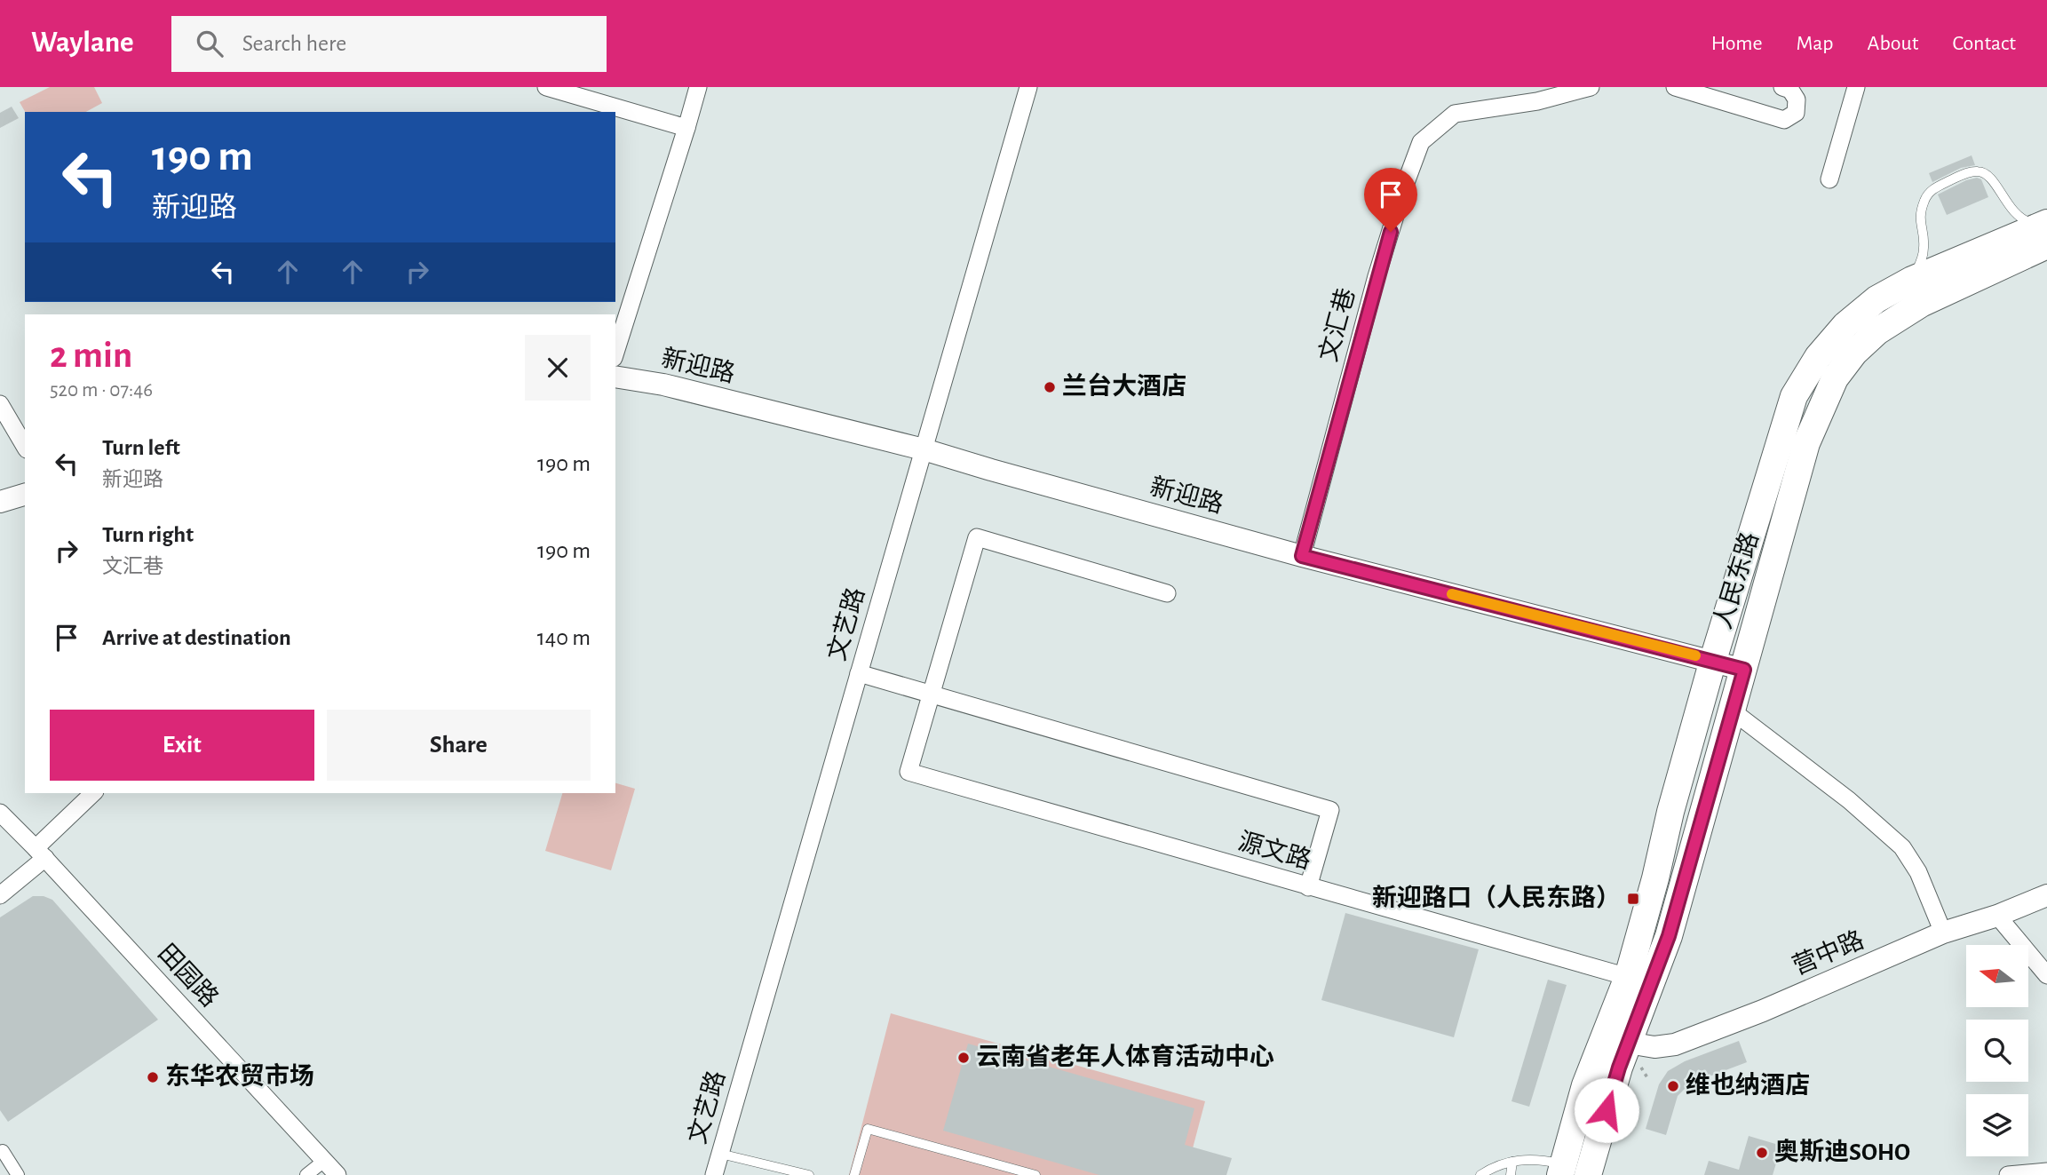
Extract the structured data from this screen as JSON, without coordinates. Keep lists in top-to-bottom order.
{
  "streets": {
    "main road": ["人民东路"],
    "street": [
      "文汇巷",
      "新迎路",
      "文艺路",
      "源文路",
      "营中路",
      "田园路"
    ]
  },
  "crossings": [
    ["文汇巷", "新迎路"],
    ["新迎路", "人民东路"],
    ["新迎路", "文艺路"],
    ["人民东路", "源文路"],
    ["人民东路", "营中路"]
  ],
  "places": {
    "other": [
      "兰台大酒店",
      "云南省老年人体育活动中心",
      "东华农贸市场",
      "维也纳酒店",
      "奥斯迪SOHO"
    ],
    "transit": ["新迎路口（人民东路）"]
  },
  "north": "left",
  "page": {
    "header": "Waylane",
    "search": "Search here",
    "nav": [
      "Home",
      "Map",
      "About",
      "Contact"
    ],
    "turn": ["190 m", "新迎路"],
    "heading": ["2 min", "520 m · 07:46"],
    "list": [
      {
        "name": "Turn left",
        "note": "新迎路",
        "value": "190 m"
      },
      {
        "name": "Turn right",
        "note": "文汇巷",
        "value": "190 m"
      },
      {
        "name": "Arrive at destination",
        "value": "140 m"
      }
    ],
    "buttons": ["Exit", "Share"]
  }
}
